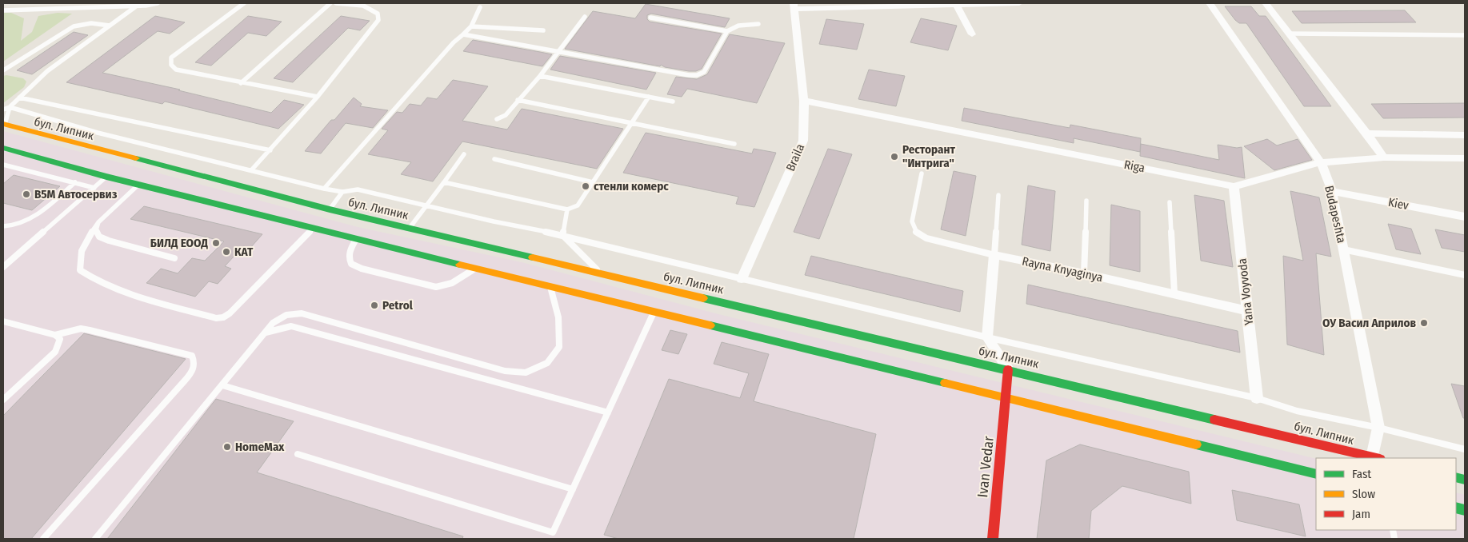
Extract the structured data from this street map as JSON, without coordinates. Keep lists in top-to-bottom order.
{
  "streets": {
    "main road": ["бул. Липник", "Ivan Vedar"],
    "street": [
      "Braila",
      "Riga",
      "Kiev",
      "Budapeshta",
      "Rayna Knyaginya",
      "Yana Voyvoda"
    ]
  },
  "crossings": [
    ["бул. Липник", "Budapeshta"],
    ["бул. Липник", "Ivan Vedar"],
    ["Braila", "Riga"],
    ["Riga", "Budapeshta"],
    ["Riga", "Yana Voyvoda"],
    ["Kiev", "Budapeshta"],
    ["Rayna Knyaginya", "Yana Voyvoda"]
  ],
  "places": [
    "Ресторант \"Интрига\"",
    "стенли комерс",
    "В5М Автосервиз",
    "БИЛД ЕООД",
    "КАТ",
    "Petrol",
    "ОУ Васил Априлов",
    "HomeMax"
  ],
  "legend": ["Fast", "Slow", "Jam"]
}
